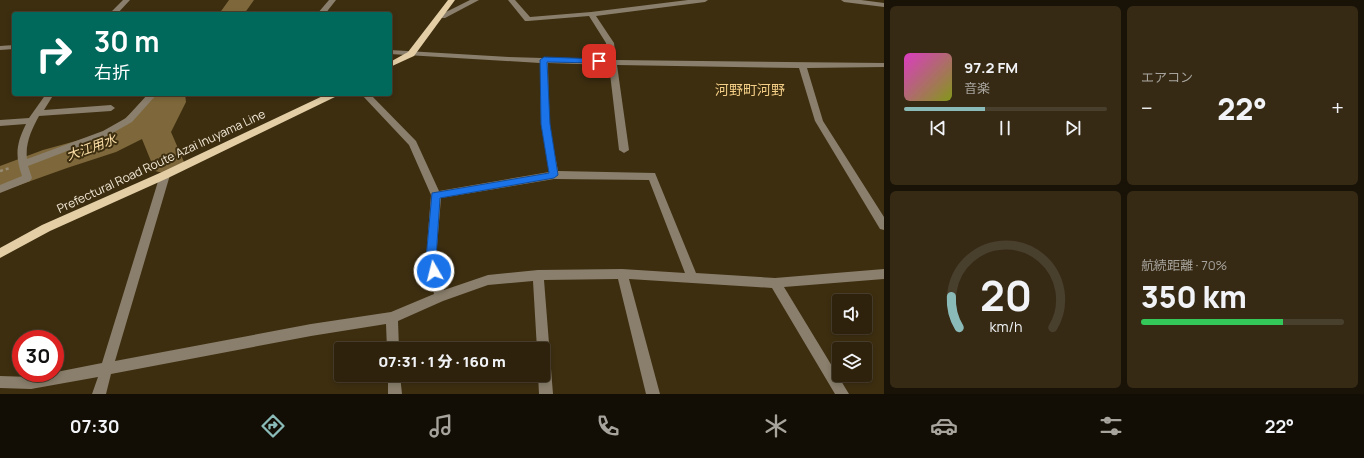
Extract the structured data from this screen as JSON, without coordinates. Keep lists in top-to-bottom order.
{
  "streets": {
    "main road": ["Prefectural Road Route Azai Inuyama Line"]
  },
  "districts": ["河野町河野"],
  "water": ["大江用水"],
  "page": {
    "tile": [
      "エアコン",
      ["航続距離 · 70%", "350 km"]
    ],
    "turn": ["30 m", "右折"],
    "song": ["97.2 FM", "音楽"],
    "heat": ["−", "22°", "+"],
    "limit": "30",
    "trip": "07:31 · 1 分 · 160 m",
    "tabs": ["07:30", "22°"],
    "gauge": ["20", "km/h"]
  }
}
